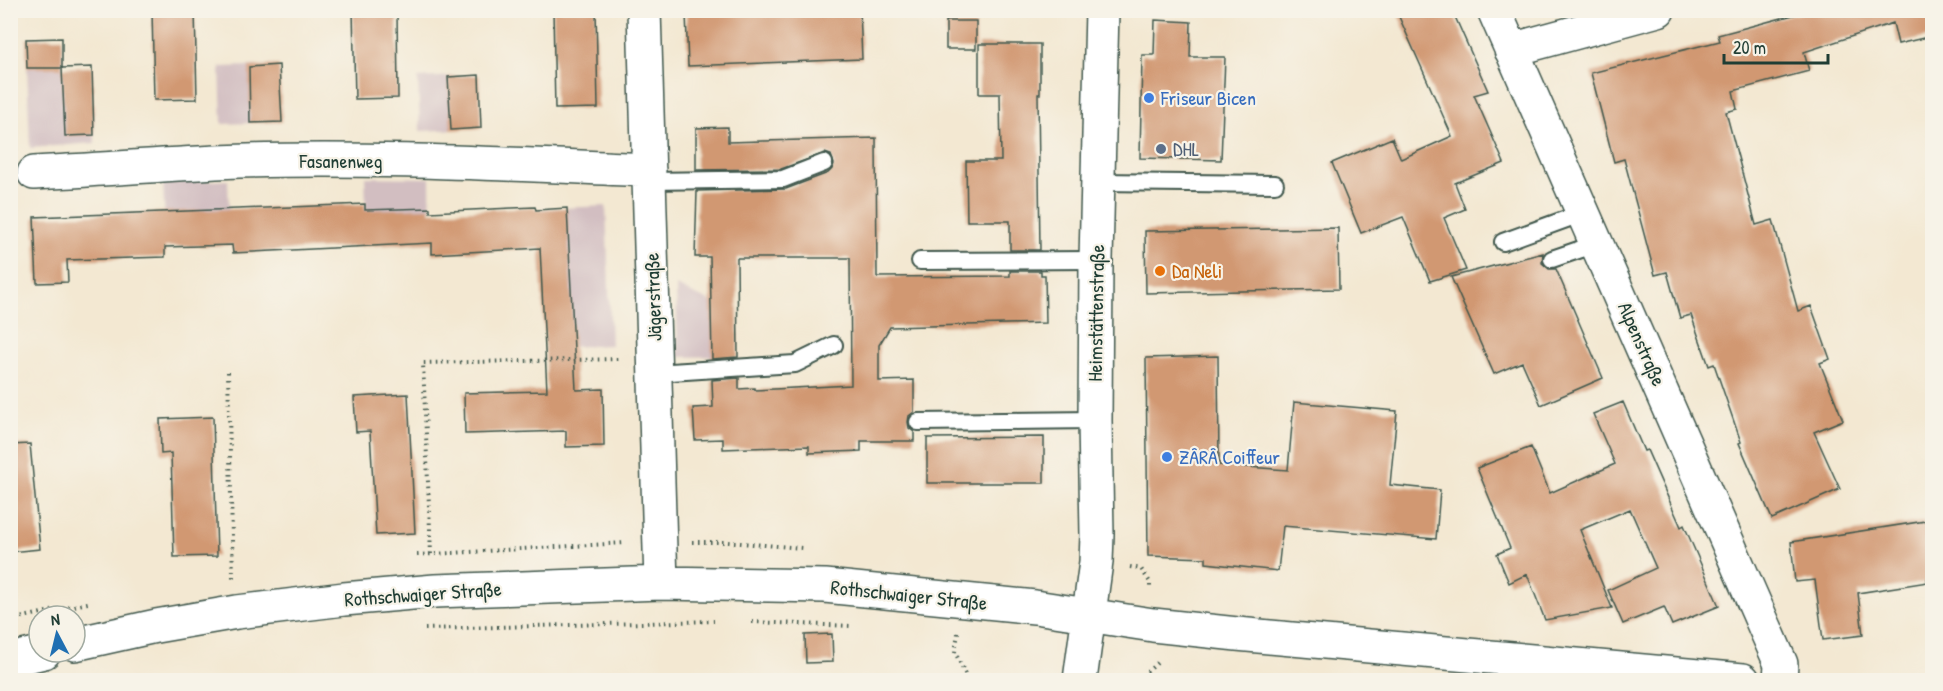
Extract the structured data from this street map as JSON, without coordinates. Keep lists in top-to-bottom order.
{
  "streets": {
    "street": [
      "Fasanenweg",
      "Jägerstraße",
      "Heimstättenstraße",
      "Alpenstraße",
      "Rothschwaiger Straße"
    ]
  },
  "crossings": [
    ["Fasanenweg", "Jägerstraße"],
    ["Jägerstraße", "Rothschwaiger Straße"],
    ["Heimstättenstraße", "Rothschwaiger Straße"]
  ],
  "places": [
    "Friseur Bicen",
    "DHL",
    "Da Neli",
    "ZÂRÂ Coiffeur"
  ],
  "scale_bar": "20 m",
  "north": "top"
}
